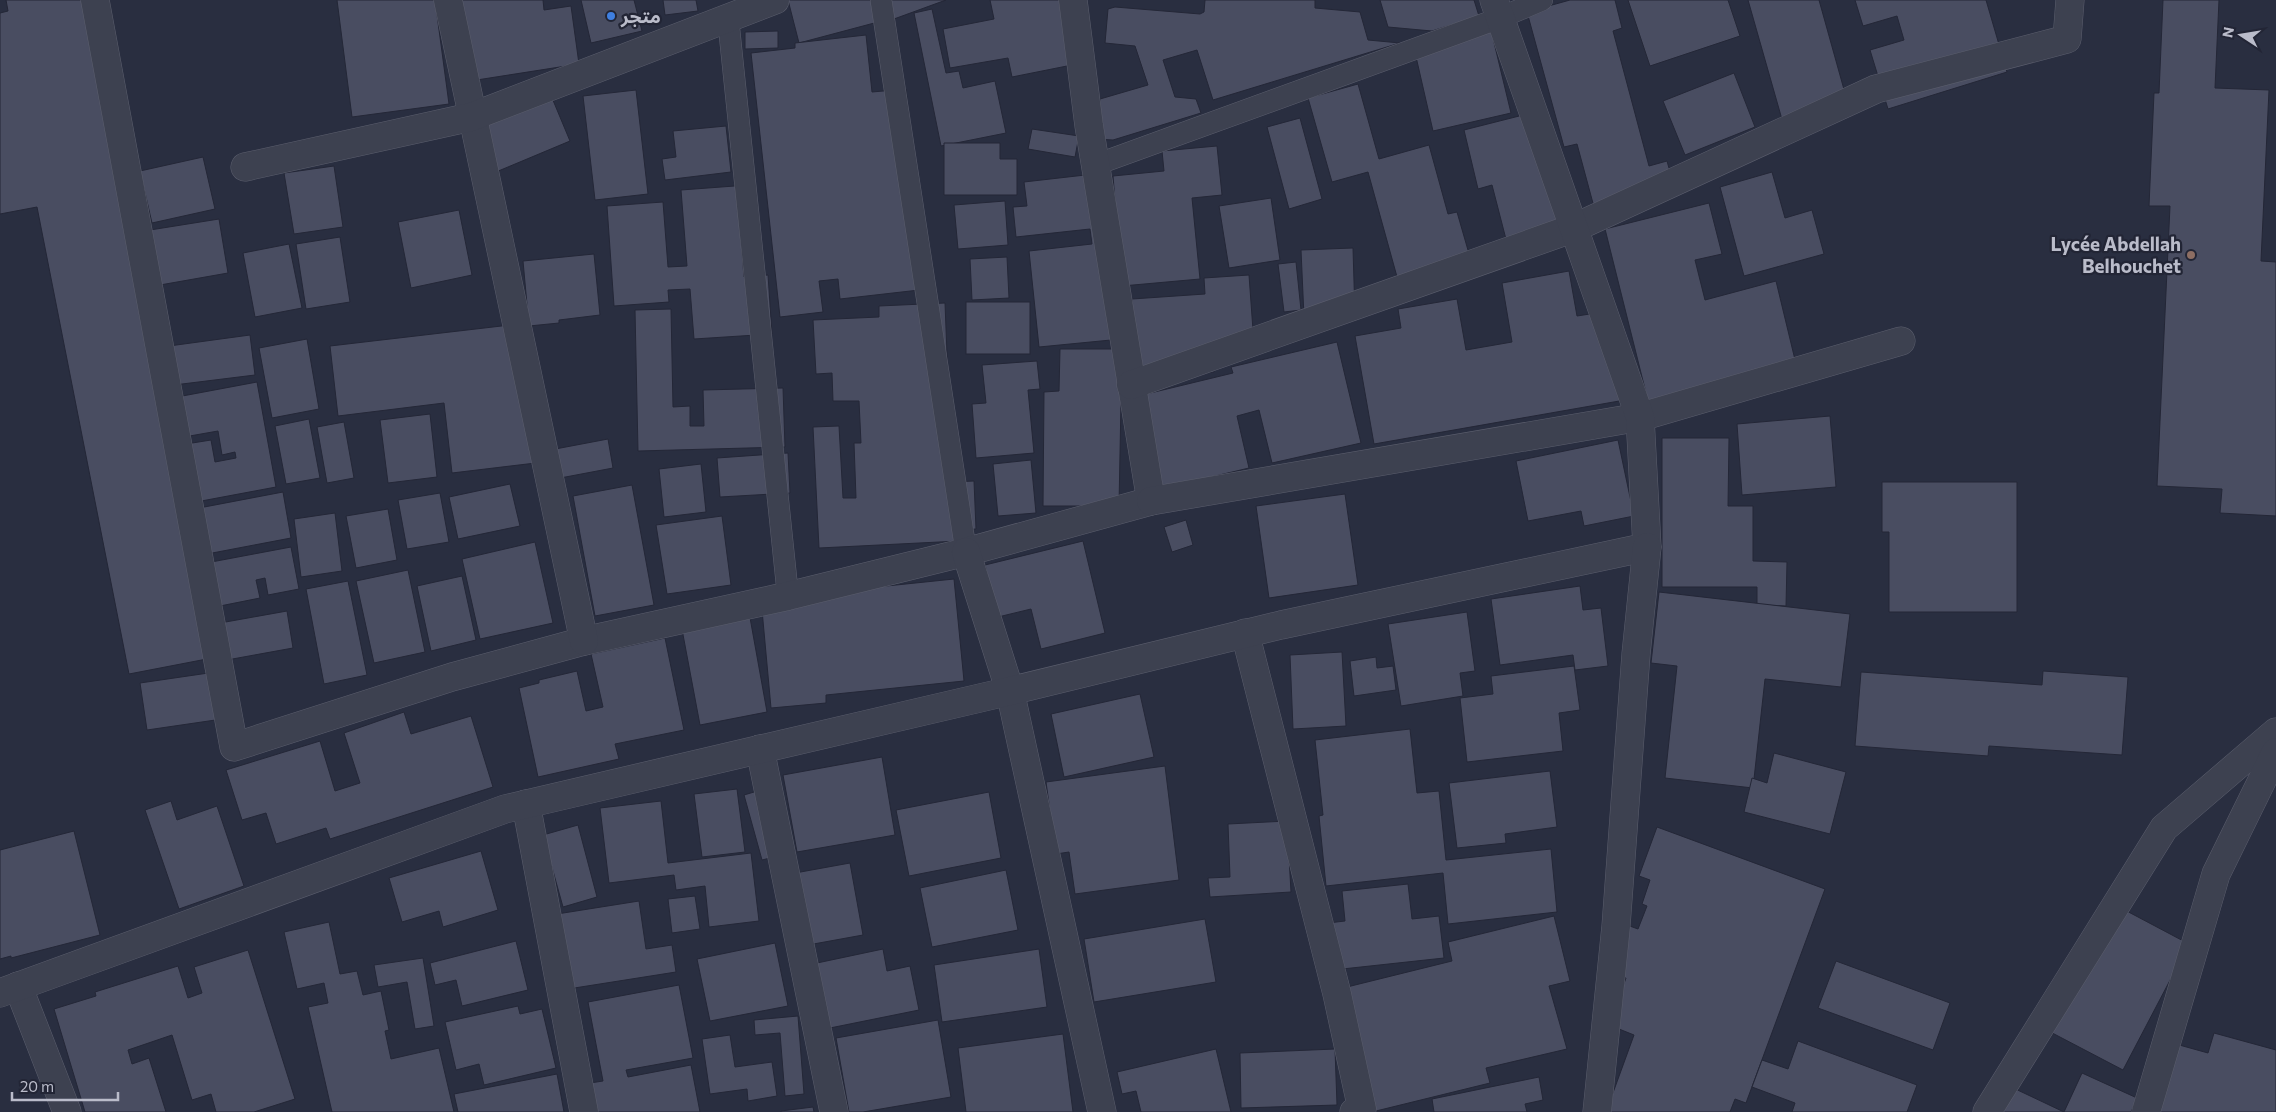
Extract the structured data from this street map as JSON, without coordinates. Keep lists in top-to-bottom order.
{
  "places": ["متجر", "Lycée Abdellah Belhouchet"],
  "scale_bar": "20 m",
  "north": "left"
}
